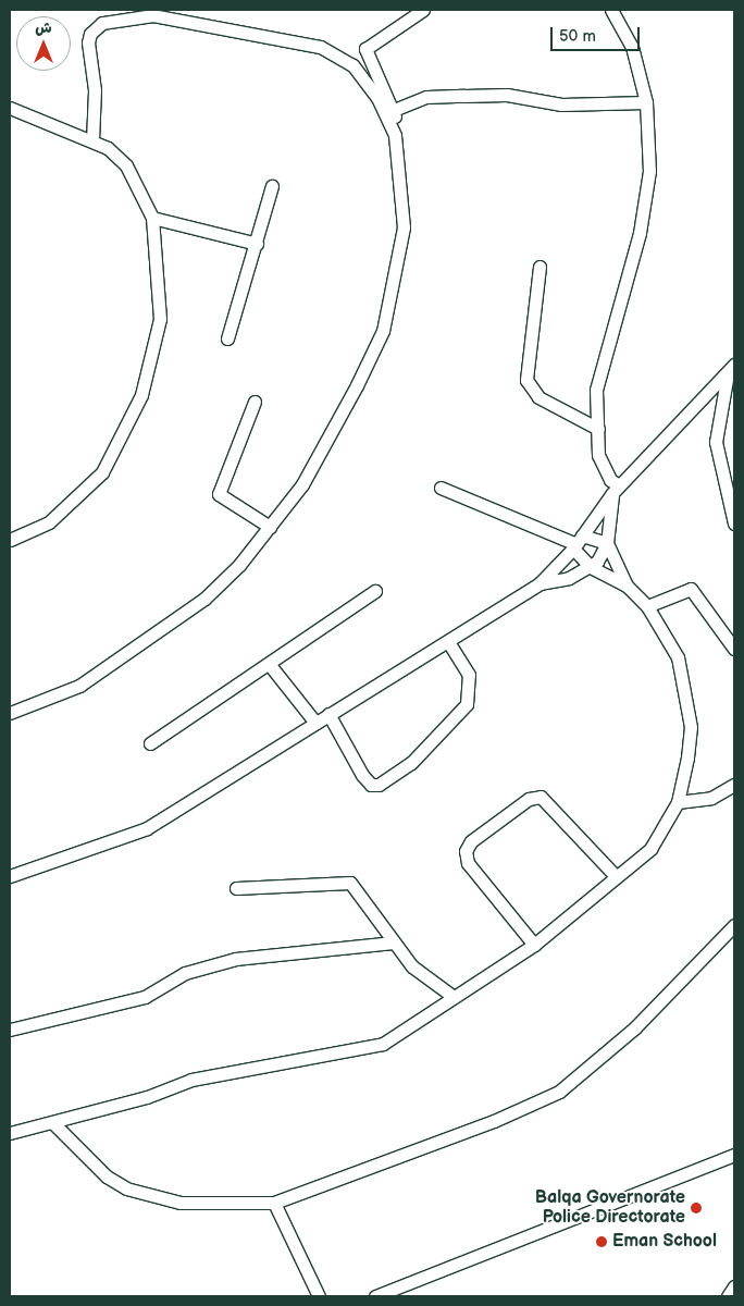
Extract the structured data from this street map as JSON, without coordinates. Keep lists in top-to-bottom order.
{
  "places": ["Balqa Governorate Police Directorate", "Eman School"],
  "scale_bar": "50 m",
  "north": "top"
}
